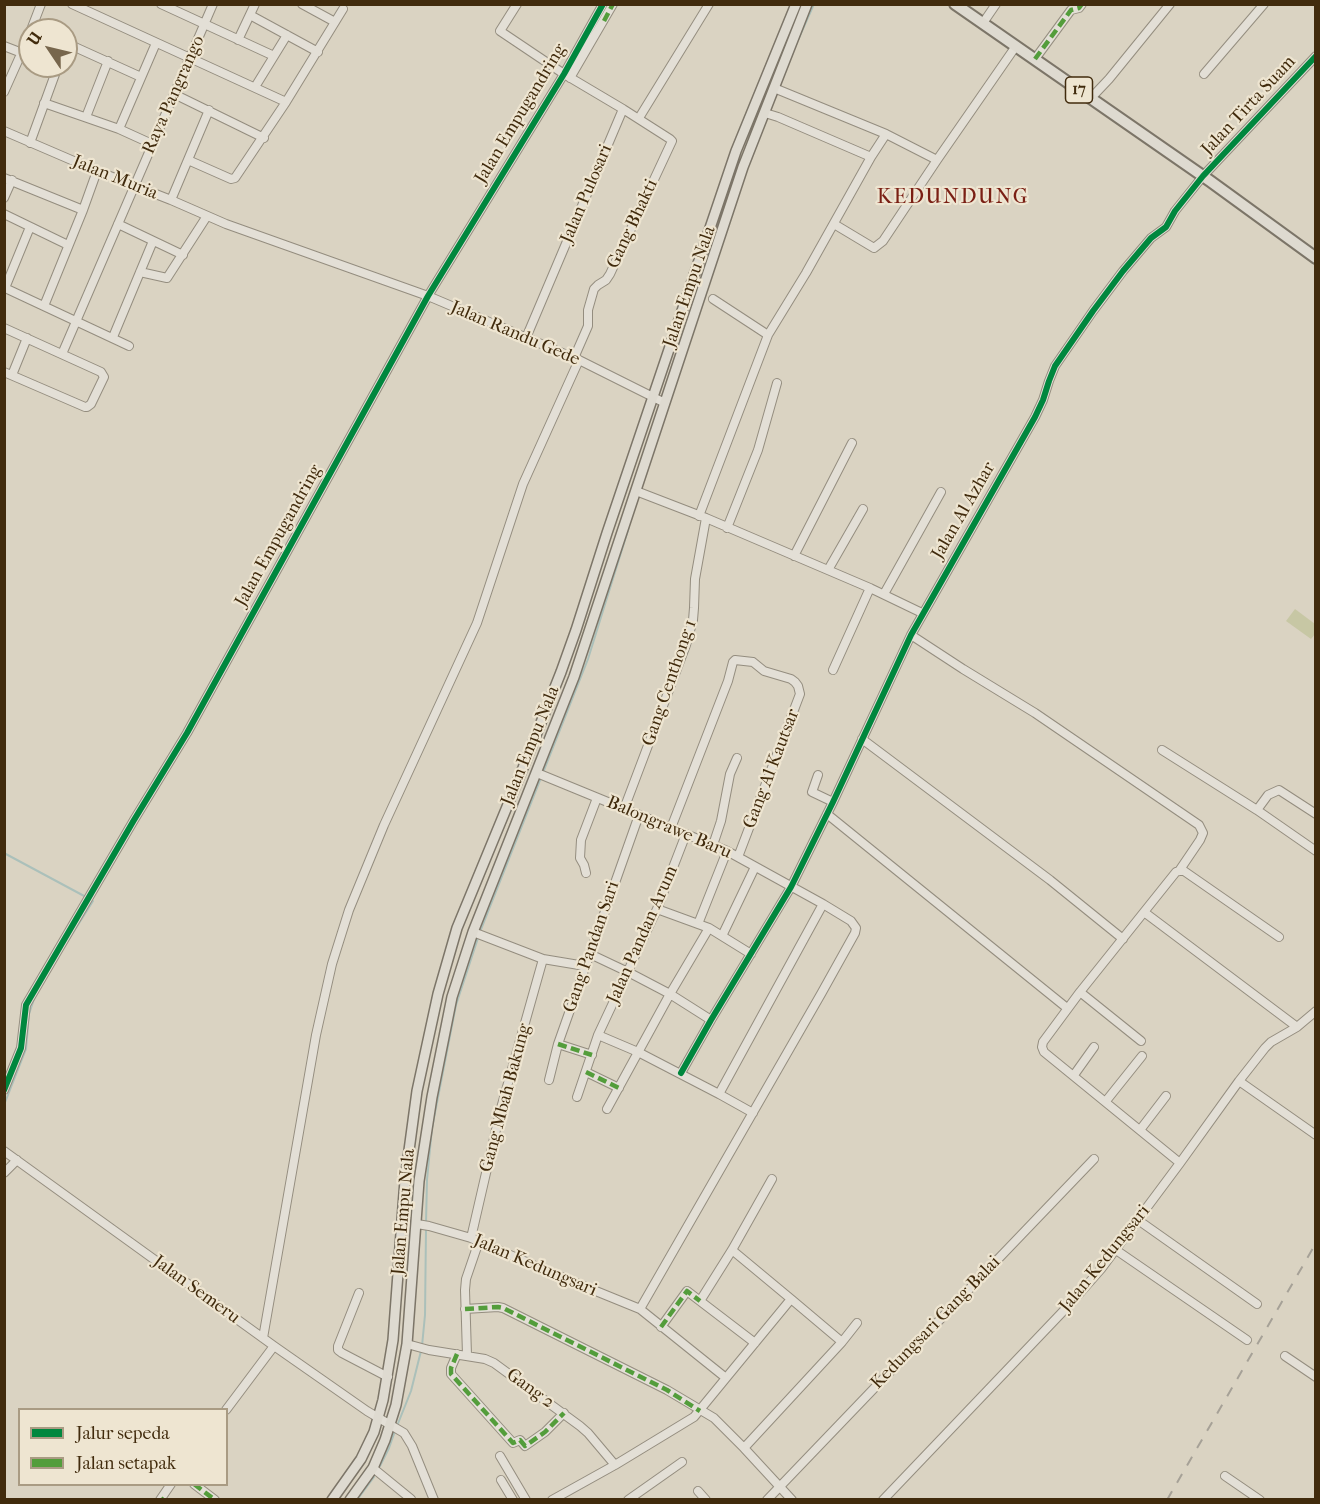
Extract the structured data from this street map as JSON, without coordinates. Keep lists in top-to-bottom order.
{
  "streets": {
    "highway": ["17"],
    "main road": ["Jalan Empu Nala"],
    "street": [
      "Raya Pangrango",
      "Jalan Tirta Suam",
      "Jalan Empugandring",
      "Jalan Muria",
      "Jalan Pulosari",
      "Gang Bhakti",
      "Jalan Randu Gede",
      "Jalan Al Azhar",
      "Gang Centhong 1",
      "Gang Al Kautsar",
      "Balongrawe Baru",
      "Jalan Pandan Arum",
      "Gang Pandan Sari",
      "Gang Mbah Bakung",
      "Jalan Kedungsari",
      "Jalan Semeru",
      "Kedungsari Gang Balai",
      "Gang 2"
    ]
  },
  "crossings": [
    ["17", "Jalan Tirta Suam"],
    ["17", "Jalan Al Azhar"],
    ["Raya Pangrango", "Jalan Muria"],
    ["Jalan Tirta Suam", "Jalan Al Azhar"],
    ["Jalan Empugandring", "Jalan Randu Gede"],
    ["Jalan Muria", "Jalan Randu Gede"],
    ["Jalan Pulosari", "Gang Bhakti"],
    ["Jalan Pulosari", "Jalan Randu Gede"],
    ["Gang Bhakti", "Jalan Randu Gede"],
    ["Jalan Empu Nala", "Jalan Randu Gede"],
    ["Jalan Empu Nala", "Balongrawe Baru"],
    ["Jalan Empu Nala", "Jalan Kedungsari"],
    ["Jalan Empu Nala", "Jalan Semeru"],
    ["Jalan Empu Nala", "Gang 2"],
    ["Jalan Al Azhar", "Balongrawe Baru"],
    ["Gang Centhong 1", "Balongrawe Baru"],
    ["Gang Al Kautsar", "Balongrawe Baru"],
    ["Balongrawe Baru", "Jalan Pandan Arum"],
    ["Balongrawe Baru", "Gang Pandan Sari"],
    ["Gang Mbah Bakung", "Jalan Kedungsari"],
    ["Gang Mbah Bakung", "Gang 2"]
  ],
  "districts": ["KEDUNDUNG"],
  "legend": ["Jalur sepeda", "Jalan setapak"],
  "north": "top left"
}
